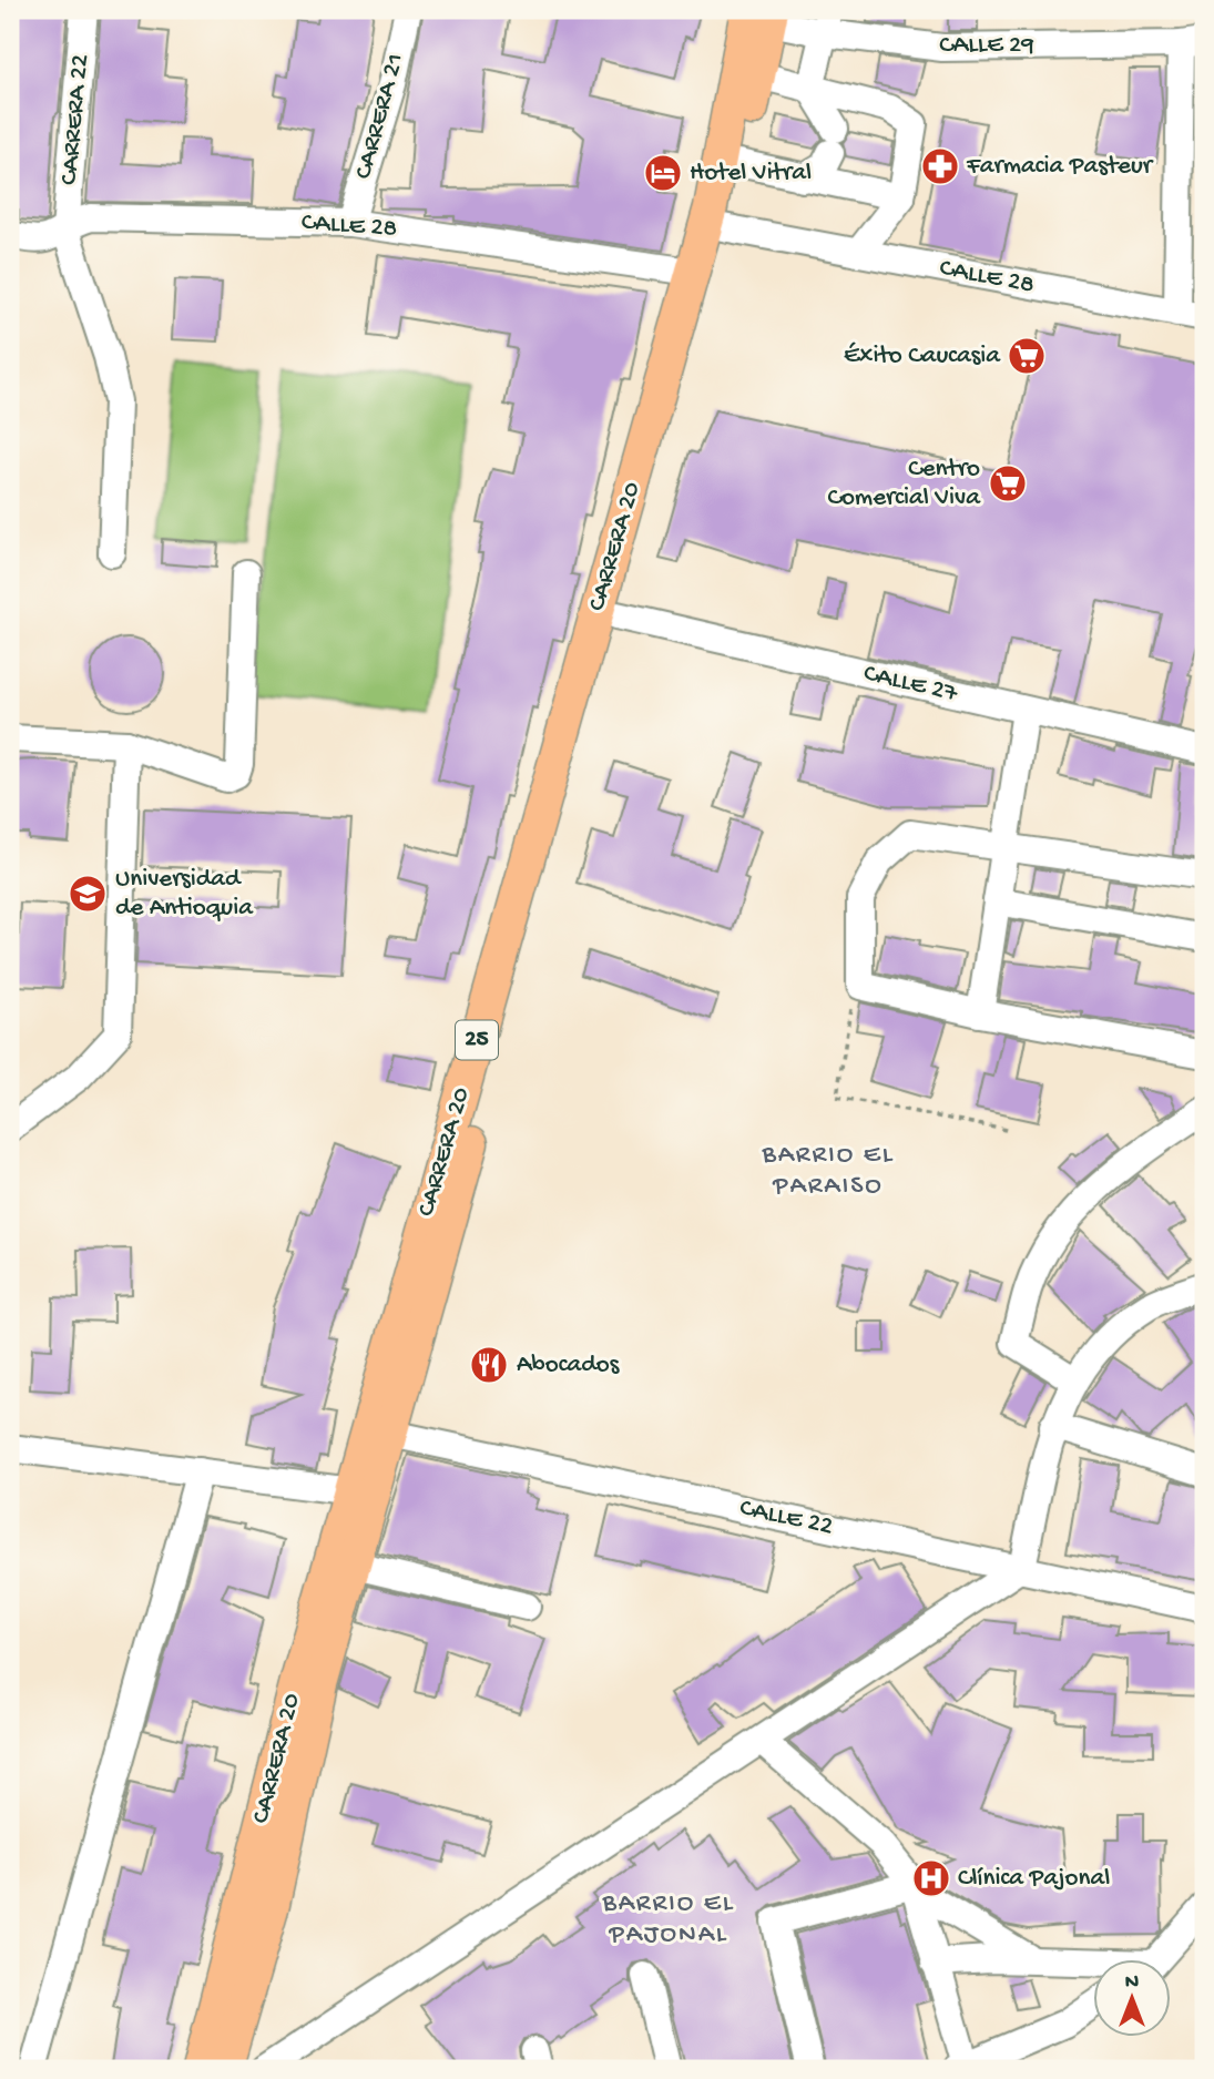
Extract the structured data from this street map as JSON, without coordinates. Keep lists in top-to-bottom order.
{
  "streets": {
    "main road": ["CARRERA 20", "25"],
    "street": [
      "CALLE 29",
      "CARRERA 21",
      "CARRERA 22",
      "CALLE 28",
      "CALLE 27",
      "CALLE 22"
    ]
  },
  "crossings": [
    ["CALLE 29", "CARRERA 20"],
    ["CARRERA 21", "CALLE 28"],
    ["CARRERA 22", "CALLE 28"],
    ["CALLE 28", "CARRERA 20"],
    ["CARRERA 20", "CALLE 27"],
    ["CARRERA 20", "CALLE 22"]
  ],
  "districts": ["BARRIO EL PARAISO", "BARRIO EL PAJONAL"],
  "places": {
    "pharmacy": ["Farmacia Pasteur"],
    "hotel": ["Hotel Vitral"],
    "supermarket": ["Éxito Caucasia", "Centro Comercial Viva"],
    "school or university": ["Universidad de Antioquia"],
    "restaurant": ["Abocados"],
    "hospital": ["Clínica Pajonal"]
  },
  "north": "top"
}
